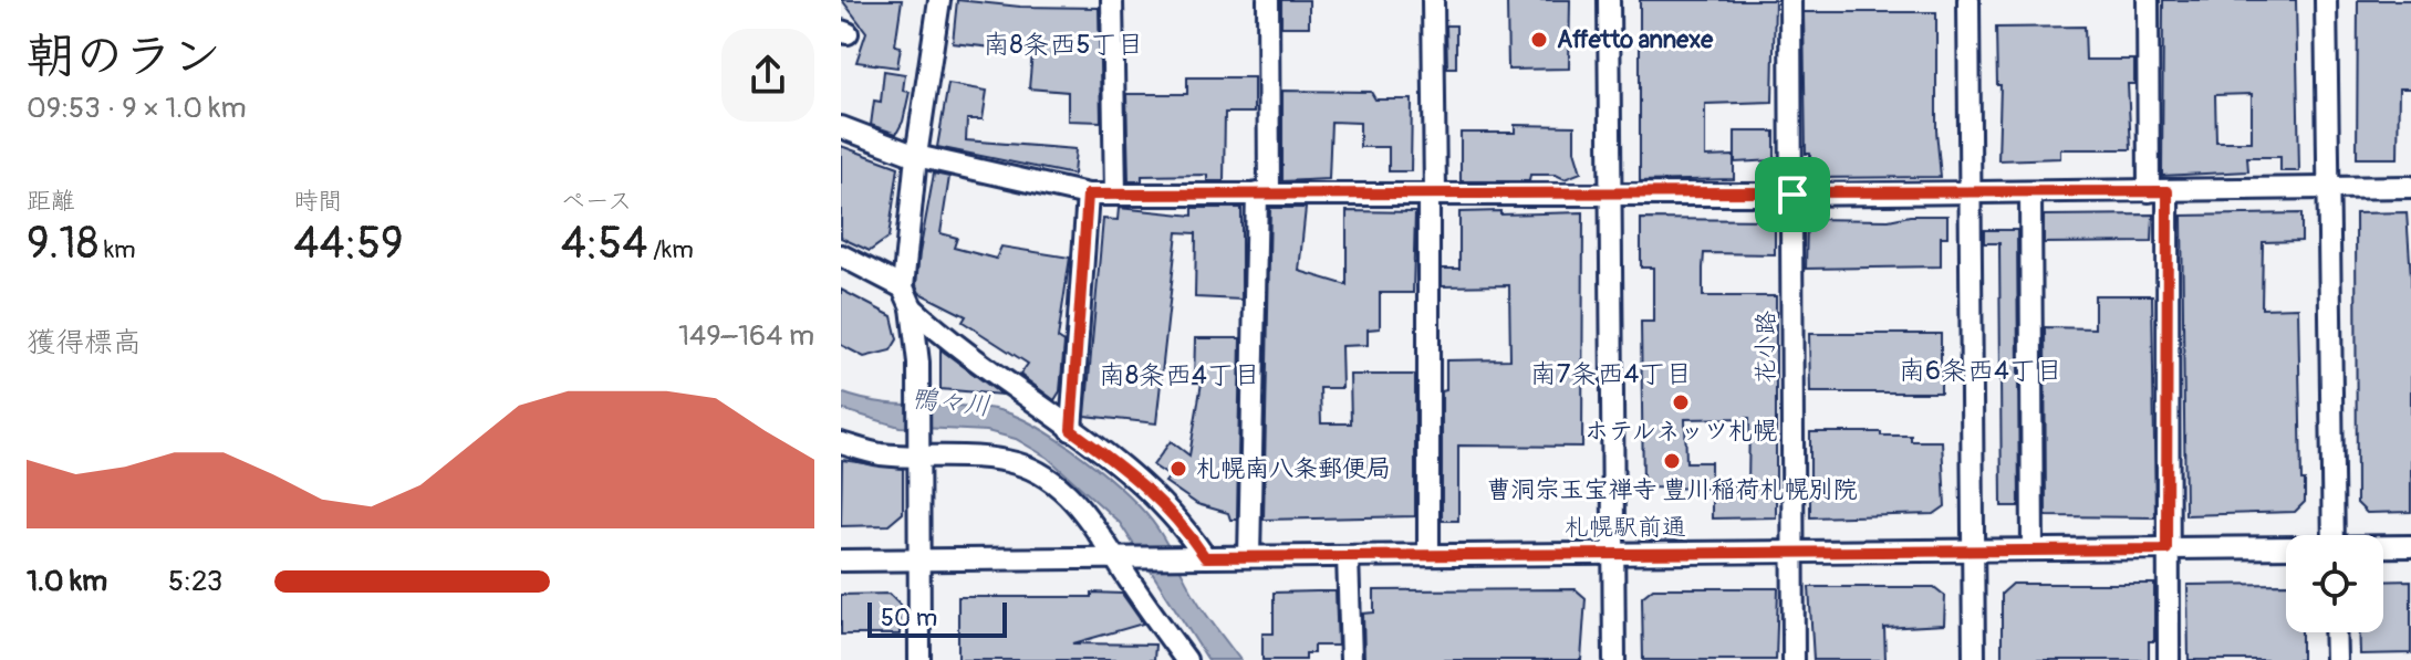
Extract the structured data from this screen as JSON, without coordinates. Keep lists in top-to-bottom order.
{
  "streets": {
    "street": ["花小路", "札幌駅前通"]
  },
  "crossings": [
    ["花小路", "札幌駅前通"]
  ],
  "districts": [
    "南8条西5丁目",
    "南6条西4丁目",
    "南7条西4丁目",
    "南8条西4丁目"
  ],
  "water": ["鴨々川"],
  "places": [
    "Affetto annexe",
    "ホテルネッツ札幌",
    "曹洞宗玉宝禅寺 豊川稲荷札幌別院",
    "札幌南八条郵便局"
  ],
  "scale_bar": "50 m",
  "page": {
    "heading": ["朝のラン", "09:53 · 9 × 1.0 km"],
    "stats": [
      ["距離", "9.18 km"],
      ["時間", "44:59"],
      ["ペース", "4:54 /km"]
    ],
    "chart": ["獲得標高", "149–164 m"],
    "list": [
      {
        "name": "1.0 km",
        "note": "5:23"
      }
    ],
    "scale": "50 m"
  }
}
